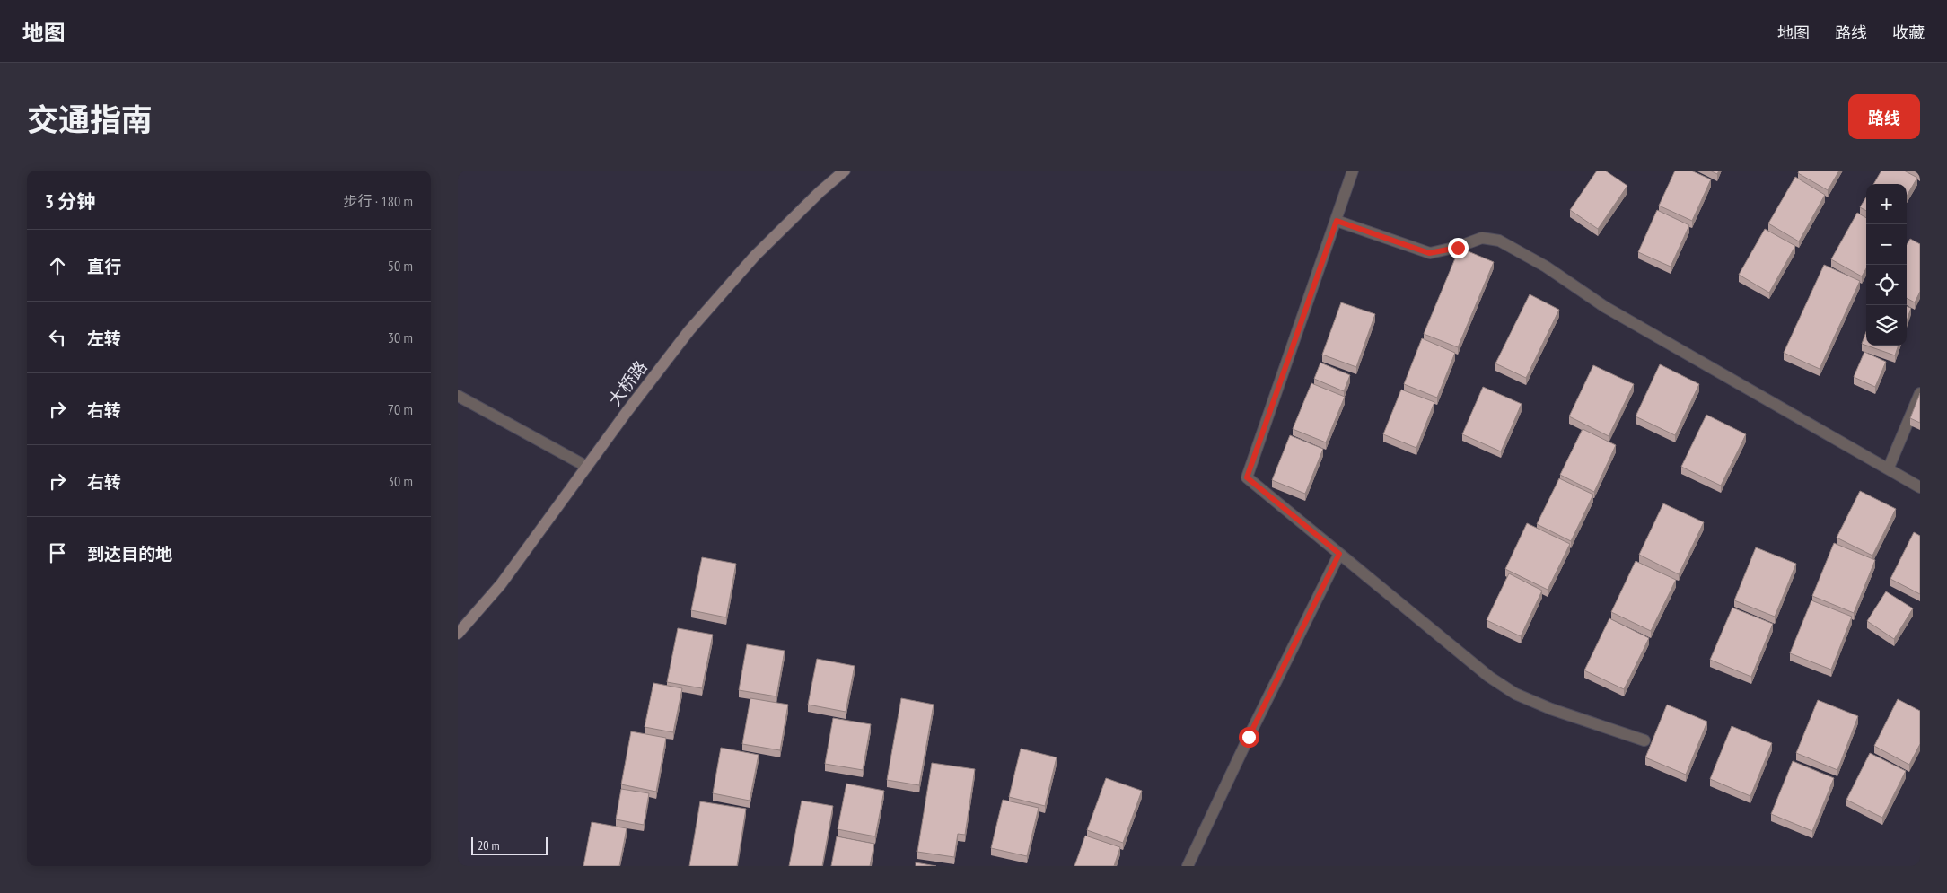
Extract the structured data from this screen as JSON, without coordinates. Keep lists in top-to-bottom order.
{
  "streets": {
    "main road": ["大桥路"]
  },
  "scale_bar": "20 m",
  "page": {
    "header": "地图",
    "nav": ["地图", "路线", "收藏"],
    "title": "交通指南",
    "buttons": "路线",
    "heading": ["3 分钟", "步行 · 180 m"],
    "map_buttons": ["+", "−"],
    "list": [
      ["直行", "50 m"],
      ["左转", "30 m"],
      ["右转", "70 m"],
      ["右转", "30 m"],
      "到达目的地"
    ],
    "scale": "20 m"
  }
}
